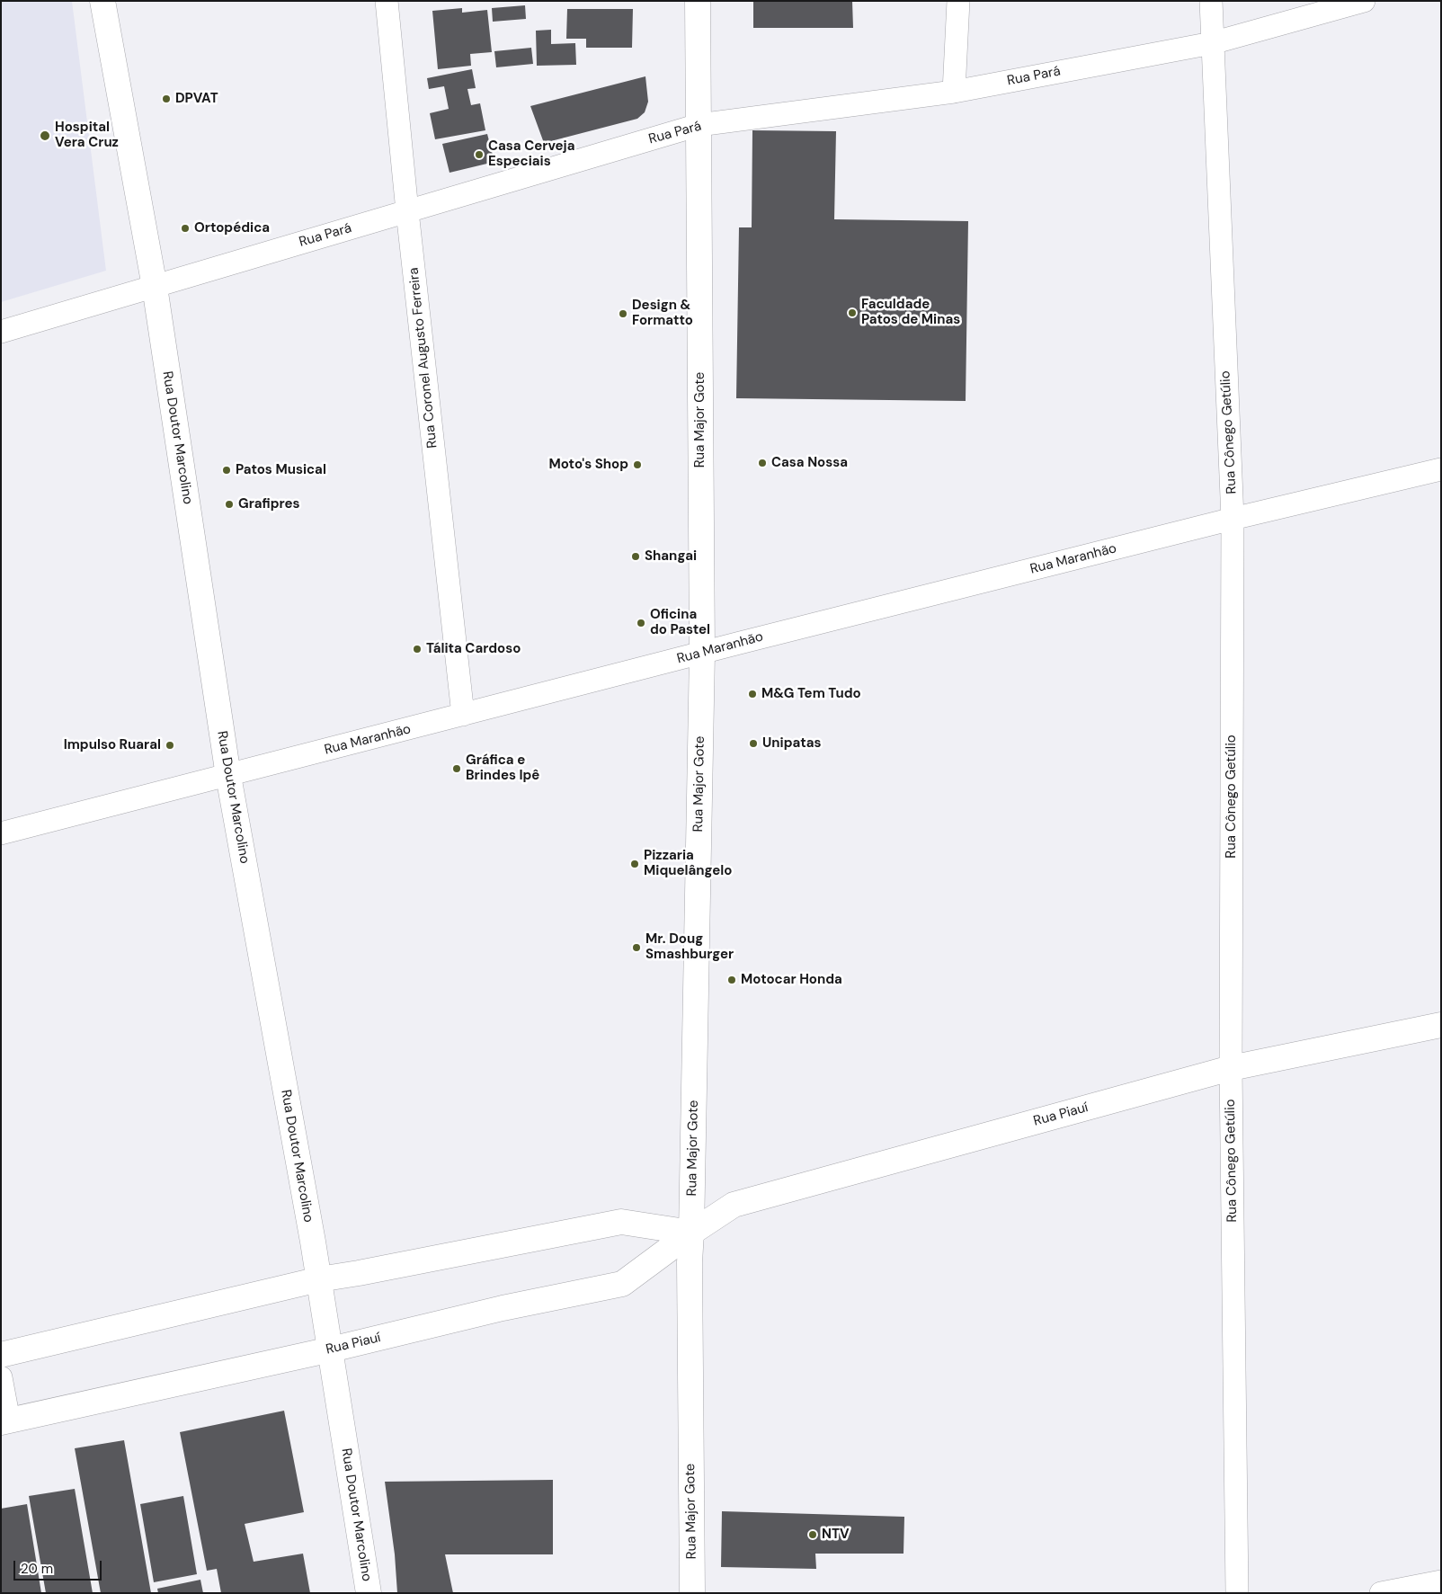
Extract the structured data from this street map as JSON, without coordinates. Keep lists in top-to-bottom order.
{
  "streets": {
    "main road": ["Rua Major Gote", "Rua Doutor Marcolino", "Rua Piauí"],
    "street": [
      "Rua Pará",
      "Rua Coronel Augusto Ferreira",
      "Rua Cônego Getúlio",
      "Rua Maranhão"
    ]
  },
  "crossings": [
    ["Rua Pará", "Rua Coronel Augusto Ferreira"],
    ["Rua Pará", "Rua Major Gote"],
    ["Rua Pará", "Rua Cônego Getúlio"],
    ["Rua Pará", "Rua Doutor Marcolino"],
    ["Rua Coronel Augusto Ferreira", "Rua Maranhão"],
    ["Rua Major Gote", "Rua Maranhão"],
    ["Rua Major Gote", "Rua Piauí"],
    ["Rua Cônego Getúlio", "Rua Maranhão"],
    ["Rua Cônego Getúlio", "Rua Piauí"],
    ["Rua Doutor Marcolino", "Rua Maranhão"],
    ["Rua Doutor Marcolino", "Rua Piauí"]
  ],
  "places": [
    "DPVAT",
    "Hospital Vera Cruz",
    "Casa Cerveja Especiais",
    "Ortopédica",
    "Faculdade Patos de Minas",
    "Design & Formatto",
    "Casa Nossa",
    "Moto's Shop",
    "Patos Musical",
    "Grafipres",
    "Shangai",
    "Oficina do Pastel",
    "Tálita Cardoso",
    "M&G Tem Tudo",
    "Unipatas",
    "Impulso Ruaral",
    "Gráfica e Brindes Ipê",
    "Pizzaria Miquelângelo",
    "Mr. Doug Smashburger",
    "Motocar Honda",
    "NTV"
  ],
  "scale_bar": "20 m"
}
